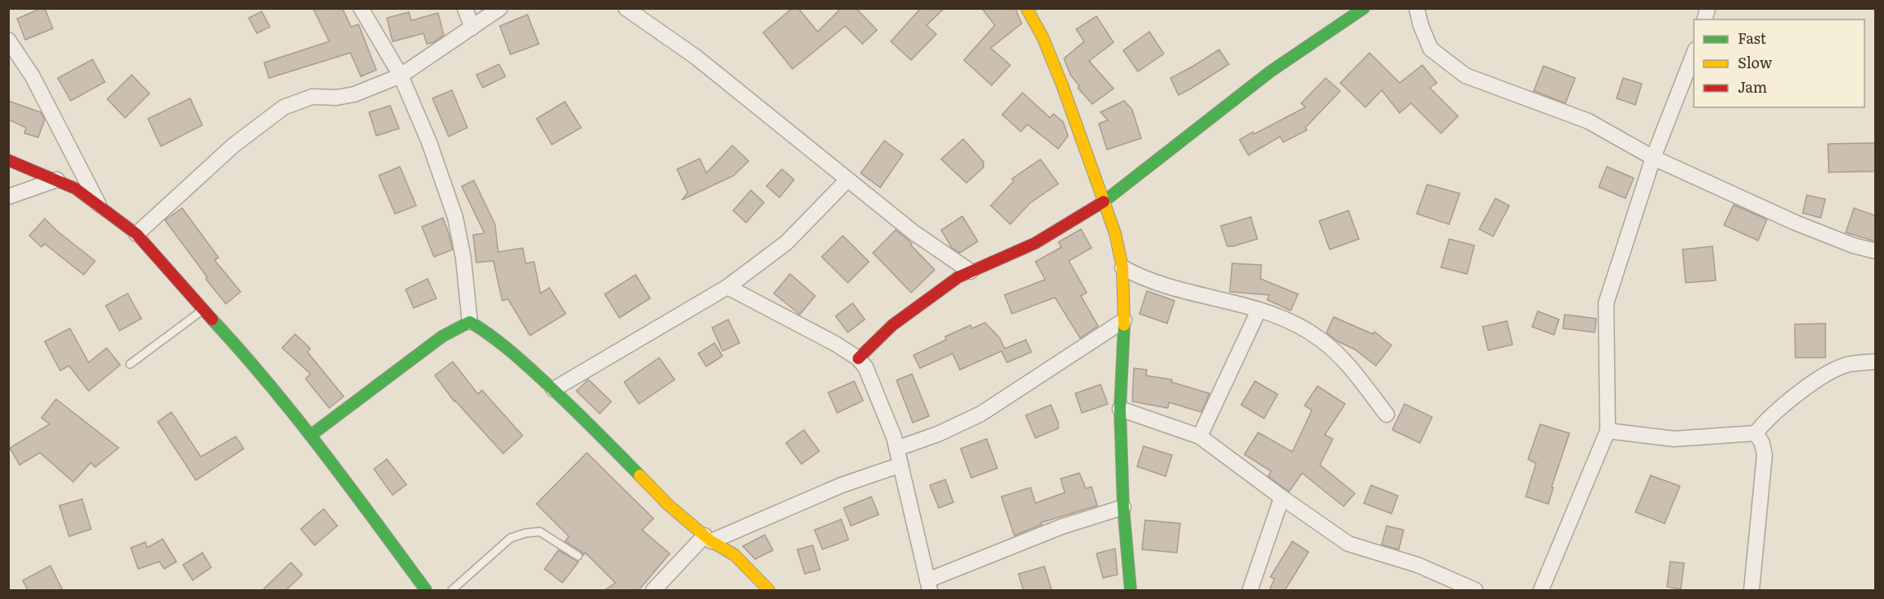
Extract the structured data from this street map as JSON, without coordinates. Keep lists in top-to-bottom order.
{
  "legend": ["Fast", "Slow", "Jam"]
}
